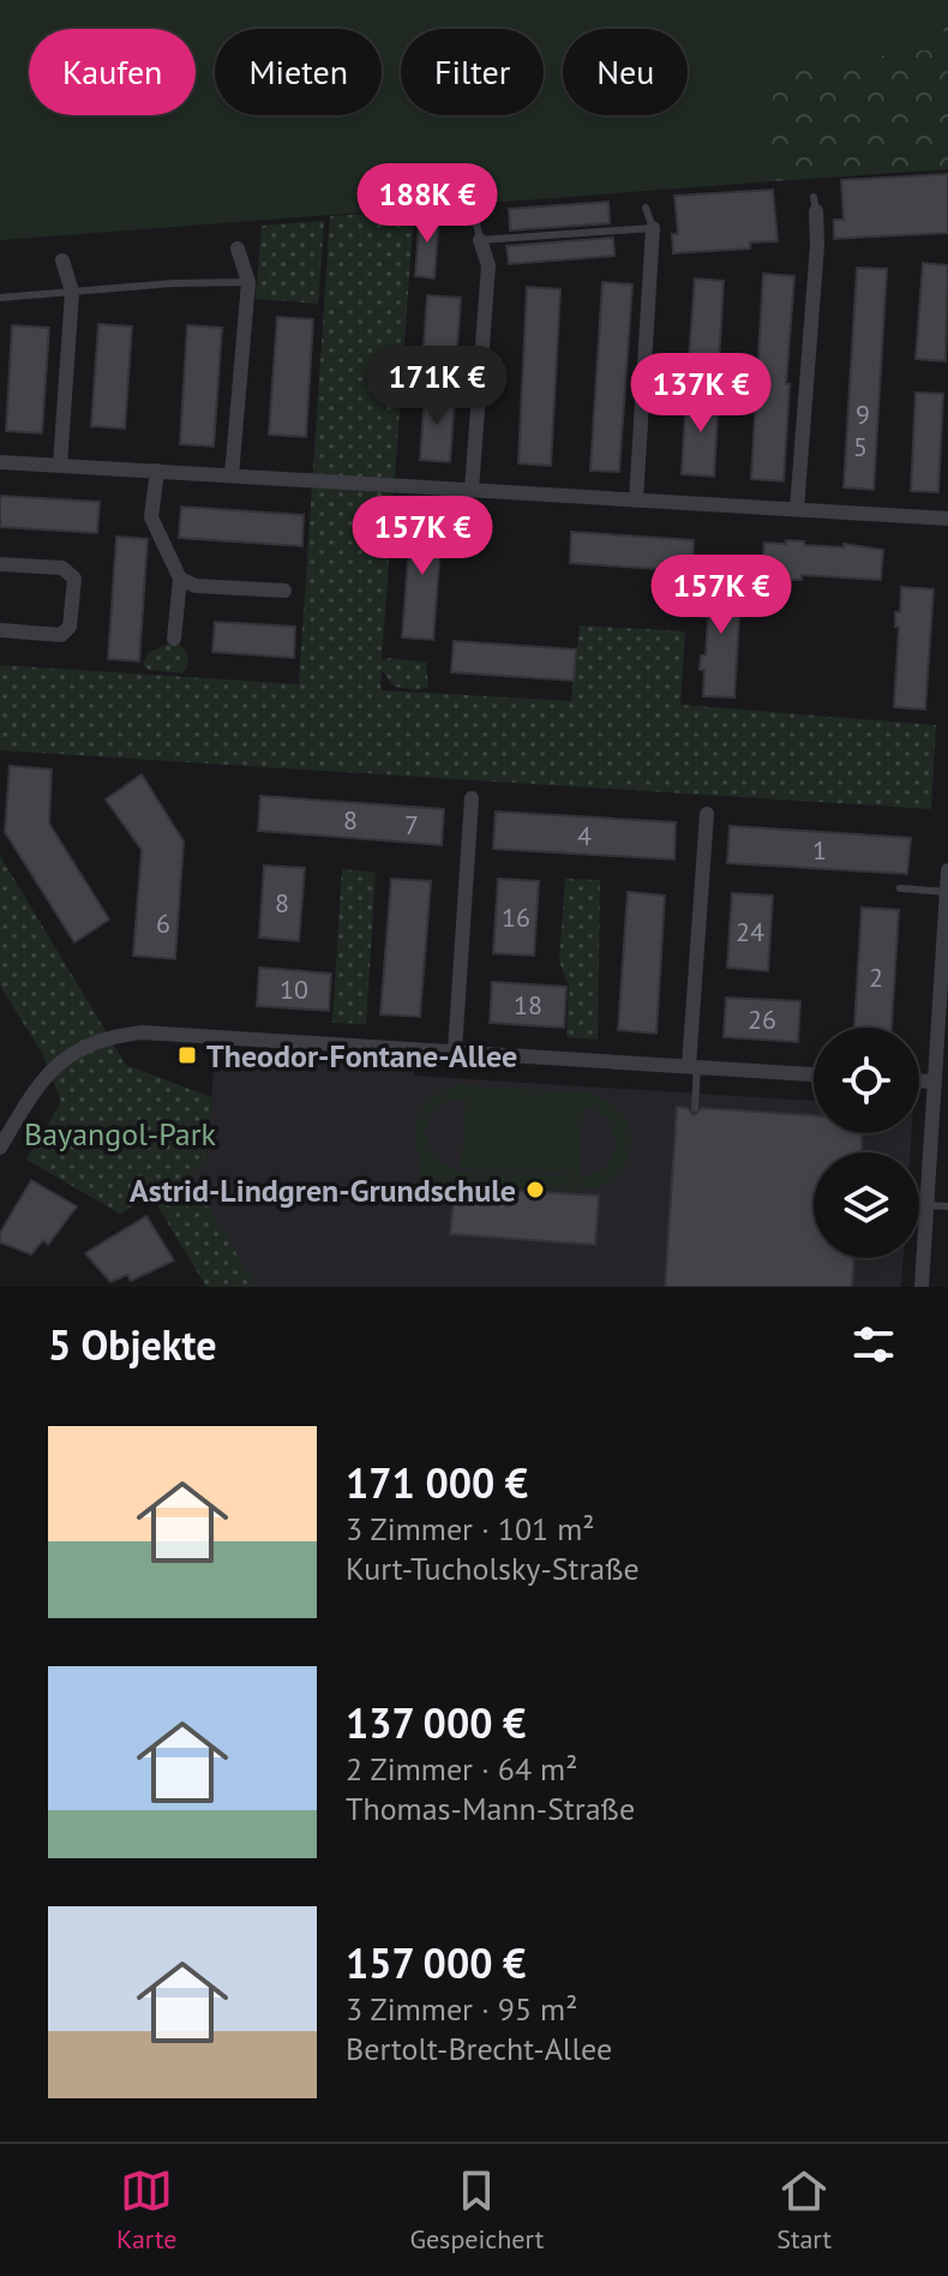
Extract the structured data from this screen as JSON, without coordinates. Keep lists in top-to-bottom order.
{
  "parks": ["Bayangol-Park"],
  "places": {
    "transit": ["Theodor-Fontane-Allee"],
    "other": ["Astrid-Lindgren-Grundschule"]
  },
  "house_numbers": [
    "9",
    "5",
    "8",
    "7",
    "4",
    "1",
    "8",
    "16",
    "6",
    "24",
    "2",
    "10",
    "18",
    "26"
  ],
  "page": {
    "chip": [
      "Kaufen",
      "Mieten",
      "Filter",
      "Neu"
    ],
    "price": [
      "188K €",
      "171K €",
      "137K €",
      "157K €",
      "157K €"
    ],
    "heading": "5 Objekte",
    "list": [
      {
        "name": "171 000 €",
        "note": "3 Zimmer · 101 m² · Kurt-Tucholsky-Straße"
      },
      {
        "name": "137 000 €",
        "note": "2 Zimmer · 64 m² · Thomas-Mann-Straße"
      },
      {
        "name": "157 000 €",
        "note": "3 Zimmer · 95 m² · Bertolt-Brecht-Allee"
      }
    ],
    "tabs": ["Karte", "Gespeichert", "Start"]
  }
}
